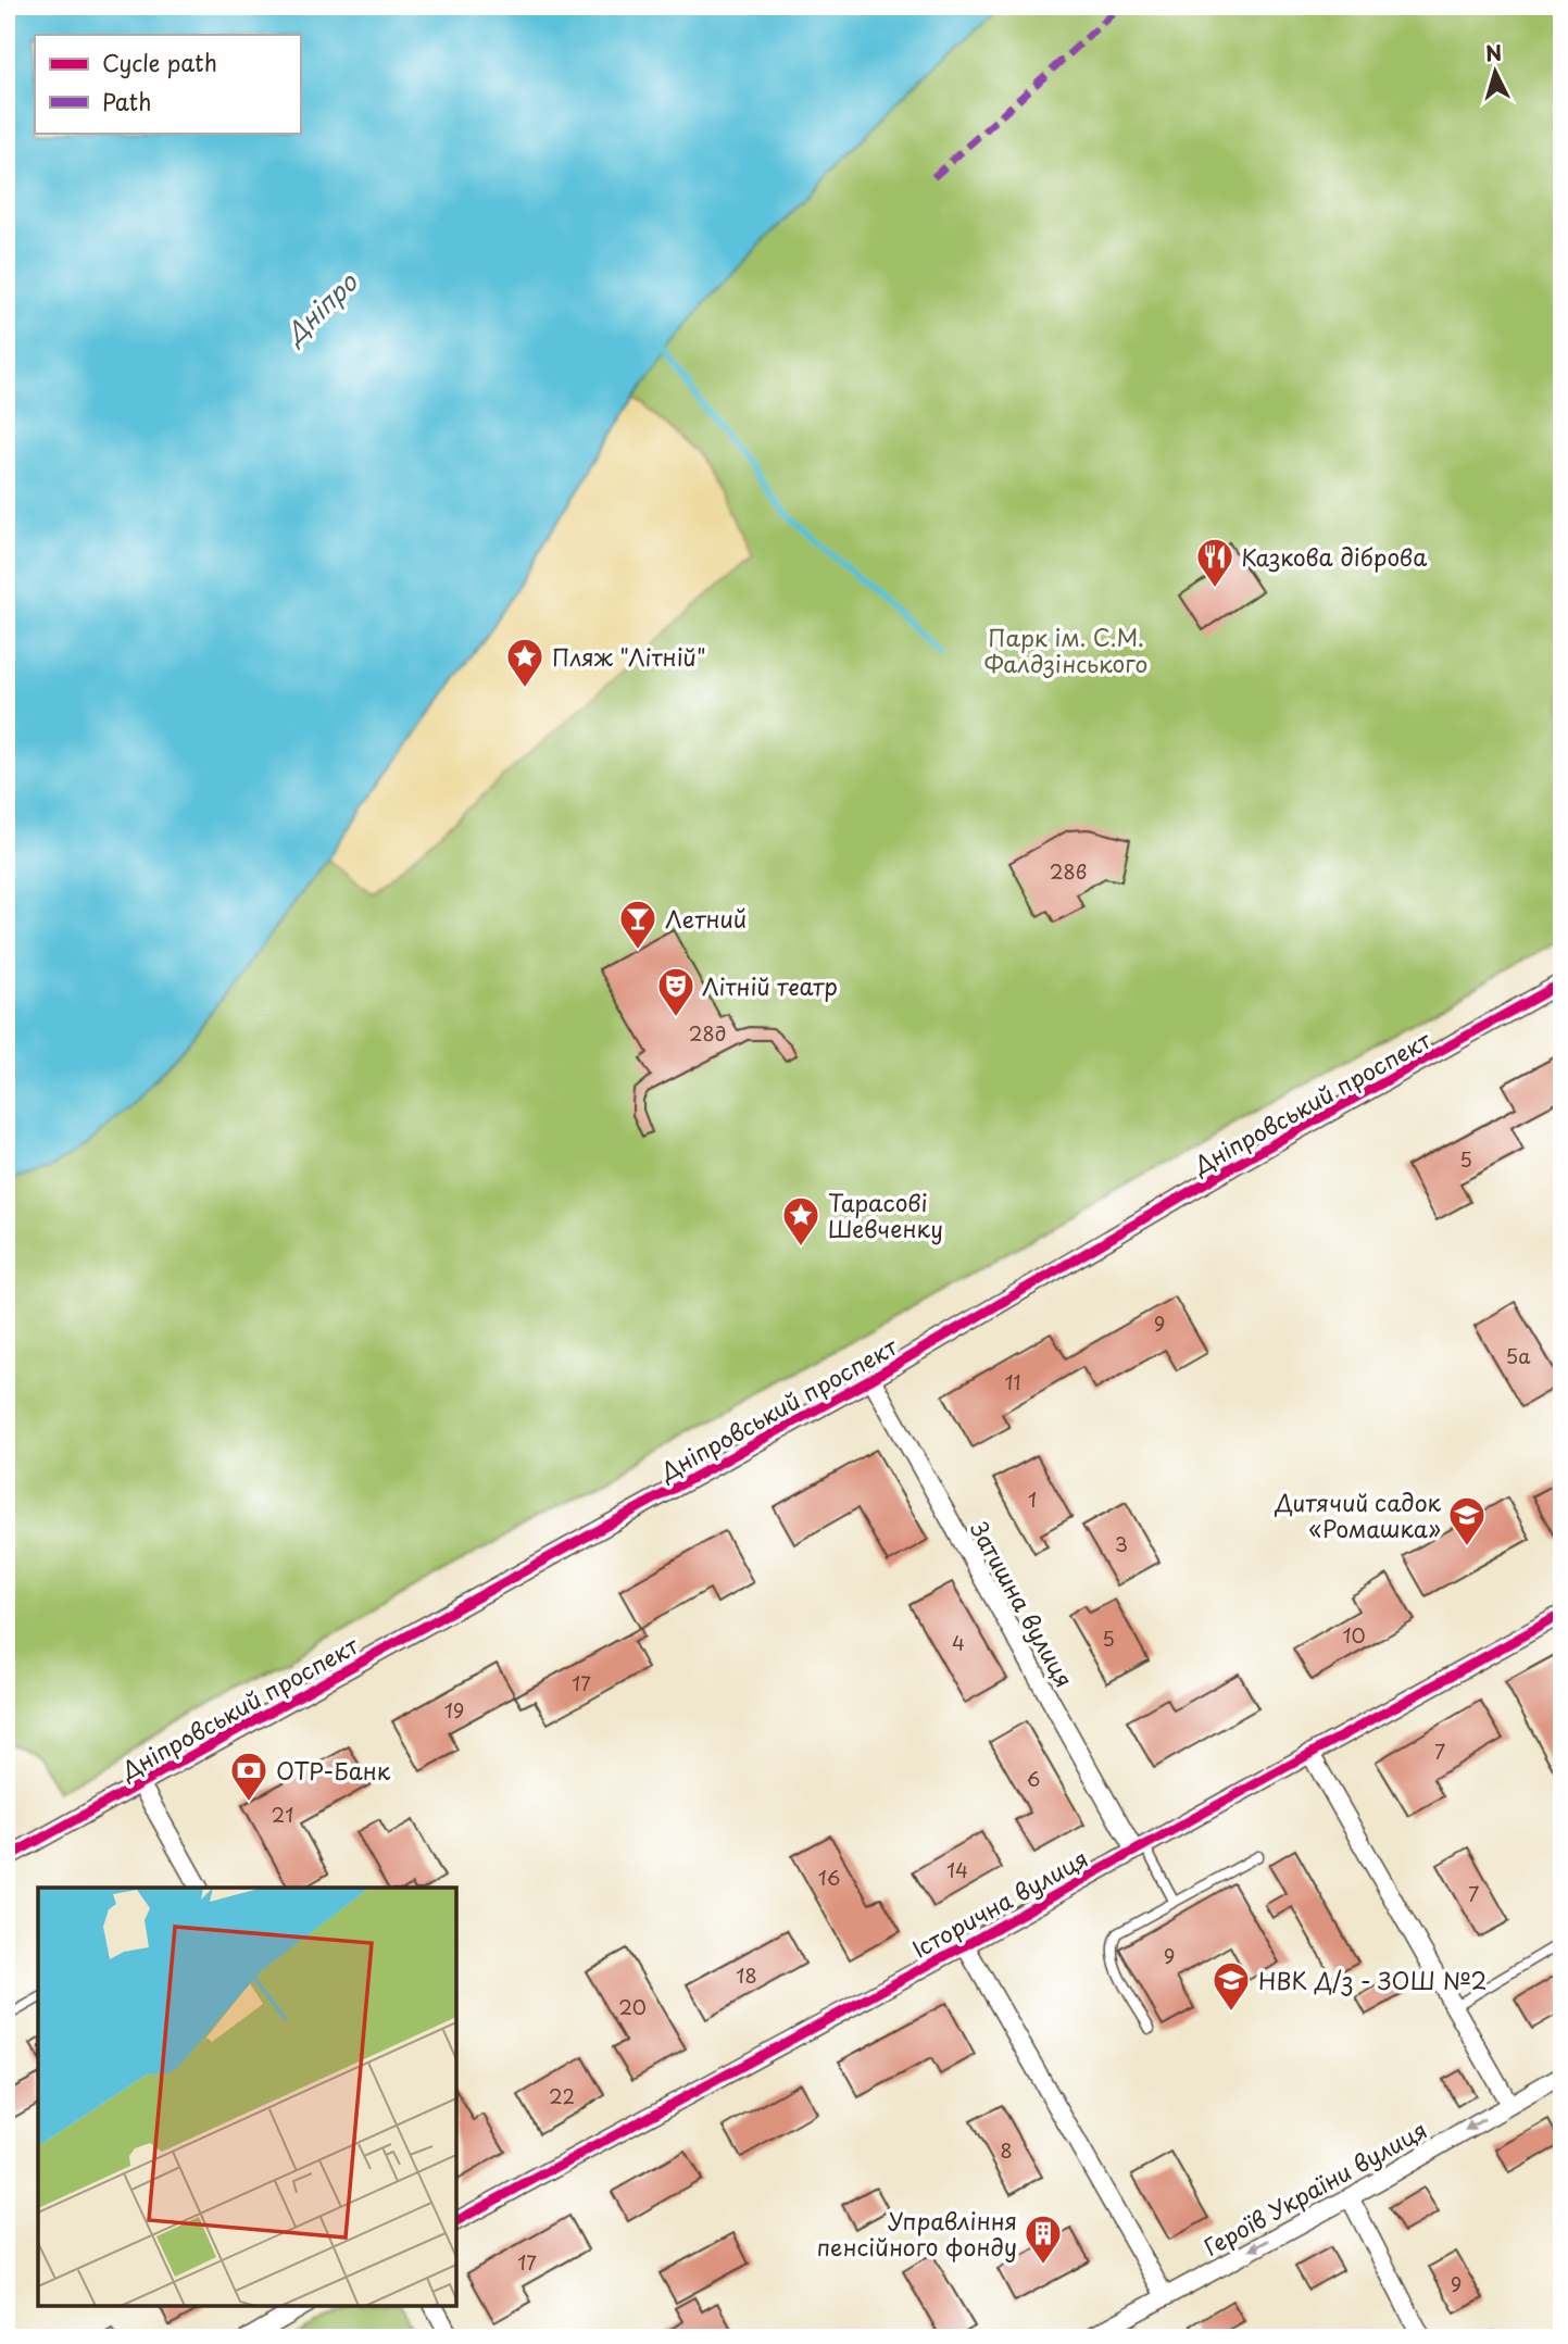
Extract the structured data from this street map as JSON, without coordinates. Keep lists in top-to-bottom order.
{
  "streets": {
    "street": [
      "Дніпровський проспект",
      "Затишна вулиця",
      "Історична вулиця",
      "Героїв України вулиця"
    ]
  },
  "crossings": [
    ["Дніпровський проспект", "Затишна вулиця"],
    ["Затишна вулиця", "Історична вулиця"]
  ],
  "one_way": ["Героїв України вулиця"],
  "water": ["Дніпро"],
  "parks": ["Парк ім. С.М. Фалдзінського"],
  "places": {
    "restaurant": ["Казкова дiброва"],
    "place": ["Пляж \"Літній\"", "Тарасові Шевченку"],
    "bar": ["Летний"],
    "theatre": ["Літній театр"],
    "school or university": ["Дитячий садок «Ромашка»", "НВК Д/з - ЗОШ №2"],
    "bank": ["ОТР-Банк"],
    "building": ["Управління пенсійного фонду"]
  },
  "house_numbers": [
    "28в",
    "28д",
    "5",
    "9",
    "5а",
    "11",
    "1",
    "3",
    "10",
    "5",
    "4",
    "17",
    "19",
    "7",
    "6",
    "21",
    "14",
    "16",
    "7",
    "9",
    "18",
    "20",
    "22",
    "8",
    "17",
    "9"
  ],
  "legend": ["Cycle path", "Path"],
  "north": "top"
}
